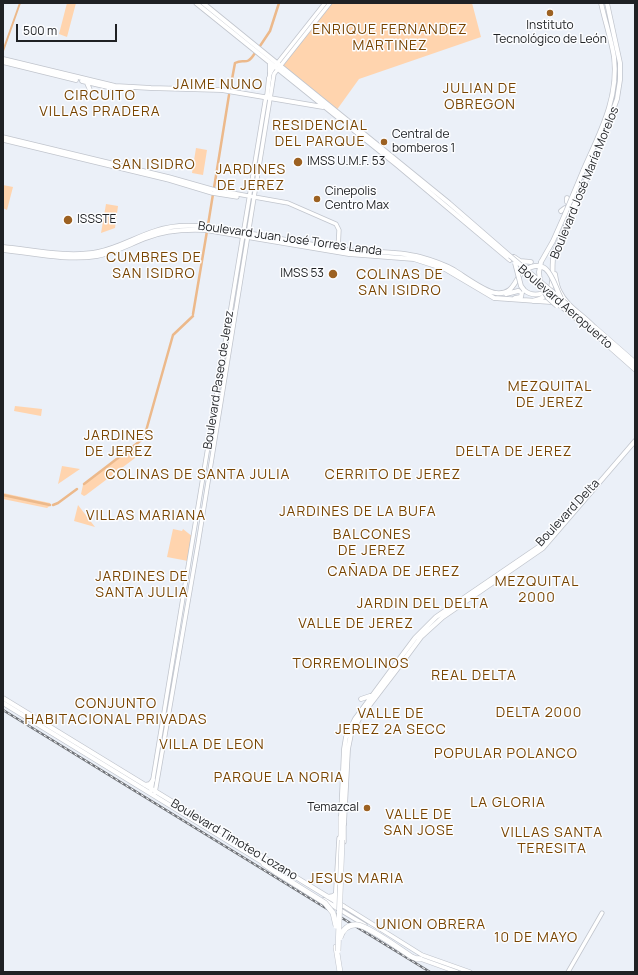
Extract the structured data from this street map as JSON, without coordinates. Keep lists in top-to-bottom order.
{
  "streets": {
    "highway": ["Boulevard Aeropuerto"],
    "main road": [
      "Boulevard José María Morelos",
      "Boulevard Juan José Torres Landa",
      "Boulevard Paseo de Jerez",
      "Boulevard Delta",
      "Boulevard Timoteo Lozano"
    ]
  },
  "crossings": [
    ["Boulevard José María Morelos", "Boulevard Aeropuerto"],
    ["Boulevard Juan José Torres Landa", "Boulevard Aeropuerto"],
    ["Boulevard Juan José Torres Landa", "Boulevard Paseo de Jerez"],
    ["Boulevard Paseo de Jerez", "Boulevard Timoteo Lozano"],
    ["Boulevard Delta", "Boulevard Timoteo Lozano"]
  ],
  "districts": [
    "ENRIQUE FERNANDEZ MARTINEZ",
    "JAIME NUNO",
    "JULIAN DE OBREGON",
    "CIRCUITO VILLAS PRADERA",
    "RESIDENCIAL DEL PARQUE",
    "SAN ISIDRO",
    "JARDINES DE JEREZ",
    "CUMBRES DE SAN ISIDRO",
    "COLINAS DE SAN ISIDRO",
    "MEZQUITAL DE JEREZ",
    "JARDINES DE JEREZ",
    "DELTA DE JEREZ",
    "COLINAS DE SANTA JULIA",
    "CERRITO DE JEREZ",
    "JARDINES DE LA BUFA",
    "VILLAS MARIANA",
    "BALCONES DE JEREZ",
    "CAÑADA DE JEREZ",
    "JARDINES DE SANTA JULIA",
    "MEZQUITAL 2000",
    "JARDIN DEL DELTA",
    "VALLE DE JEREZ",
    "TORREMOLINOS",
    "REAL DELTA",
    "CONJUNTO HABITACIONAL PRIVADAS",
    "DELTA 2000",
    "VALLE DE JEREZ 2A SECC",
    "VILLA DE LEON",
    "POPULAR POLANCO",
    "PARQUE LA NORIA",
    "LA GLORIA",
    "VALLE DE SAN JOSE",
    "VILLAS SANTA TERESITA",
    "JESUS MARIA",
    "UNION OBRERA",
    "10 DE MAYO"
  ],
  "places": [
    "Instituto Tecnológico de León",
    "Central de bomberos 1",
    "IMSS U.M.F. 53",
    "Cinepolis Centro Max",
    "ISSSTE",
    "IMSS 53",
    "Temazcal"
  ],
  "scale_bar": "500 m"
}
